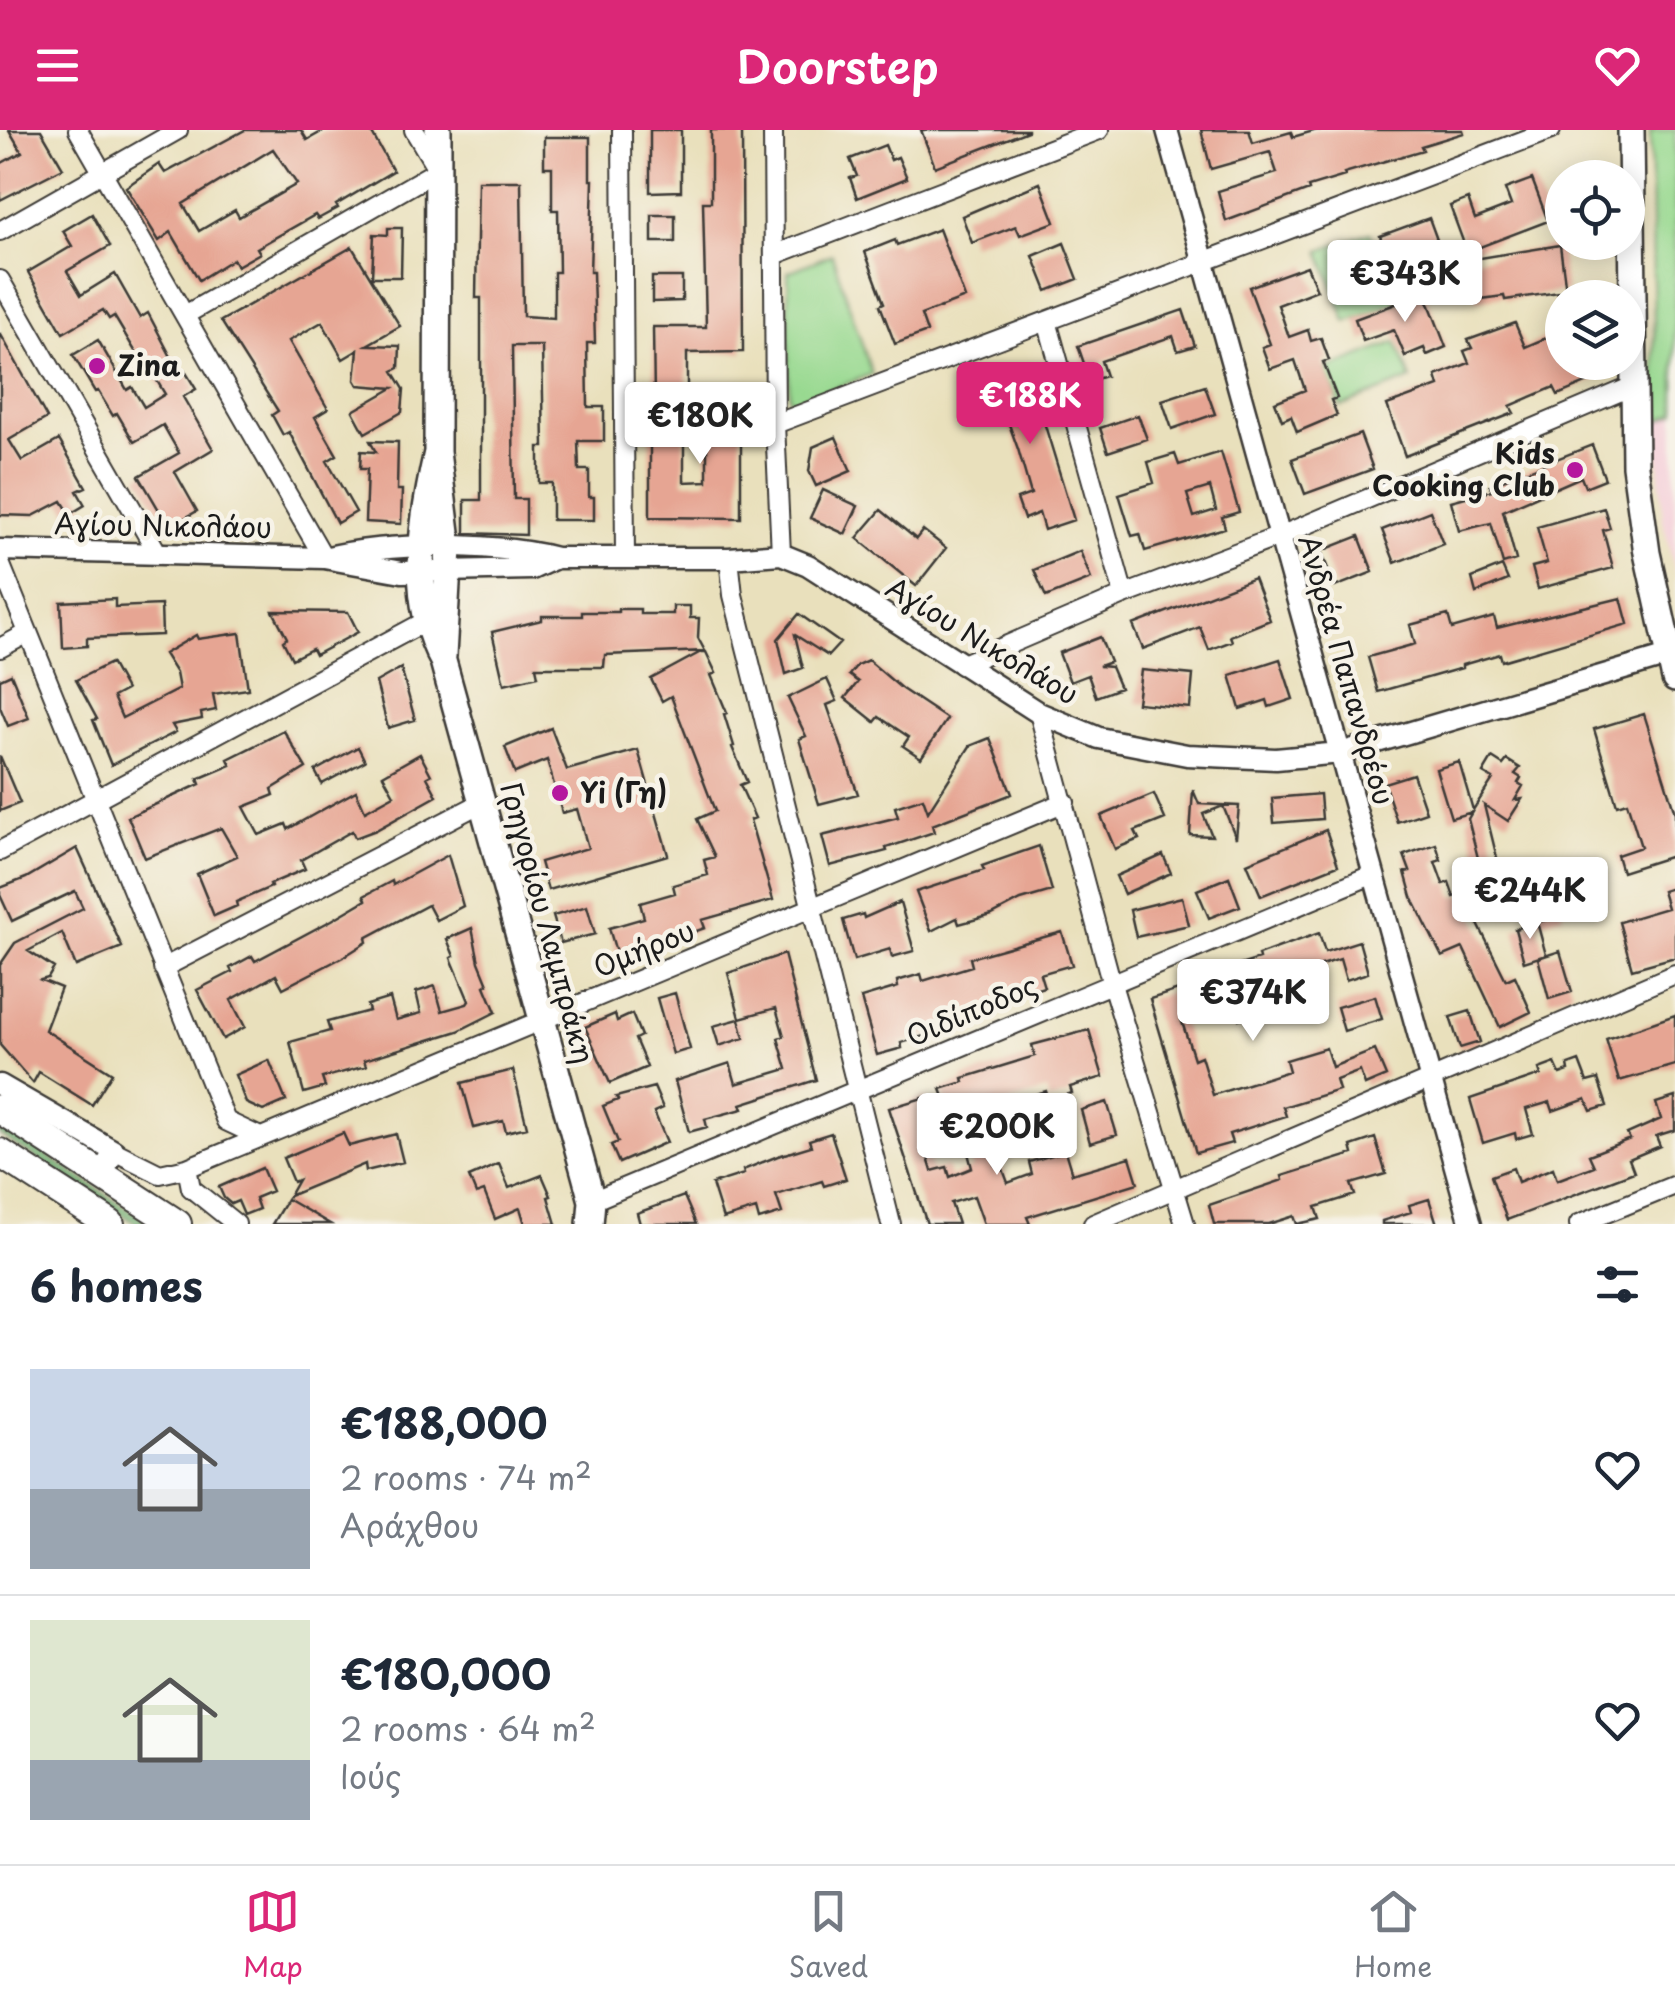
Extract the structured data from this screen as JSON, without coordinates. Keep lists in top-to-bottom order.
{
  "streets": {
    "main road": ["Γρηγορίου Λαμπράκη"],
    "street": [
      "Αγίου Νικολάου",
      "Ανδρέα Παπανδρέου",
      "Ομήρου",
      "Οιδίποδος"
    ]
  },
  "crossings": [
    ["Αγίου Νικολάου", "Ανδρέα Παπανδρέου"],
    ["Αγίου Νικολάου", "Γρηγορίου Λαμπράκη"],
    ["Ανδρέα Παπανδρέου", "Οιδίποδος"],
    ["Γρηγορίου Λαμπράκη", "Ομήρου"],
    ["Γρηγορίου Λαμπράκη", "Οιδίποδος"]
  ],
  "places": ["Zina", "Kids Cooking Club", "Yi (Γη)"],
  "page": {
    "header": "Doorstep",
    "price": [
      "€343K",
      "€188K",
      "€180K",
      "€244K",
      "€374K",
      "€200K"
    ],
    "heading": "6 homes",
    "list": [
      {
        "name": "€188,000",
        "note": "2 rooms · 74 m² · Αράχθου"
      },
      {
        "name": "€180,000",
        "note": "2 rooms · 64 m² · Ιούς"
      }
    ],
    "tabs": ["Map", "Saved", "Home"]
  }
}
